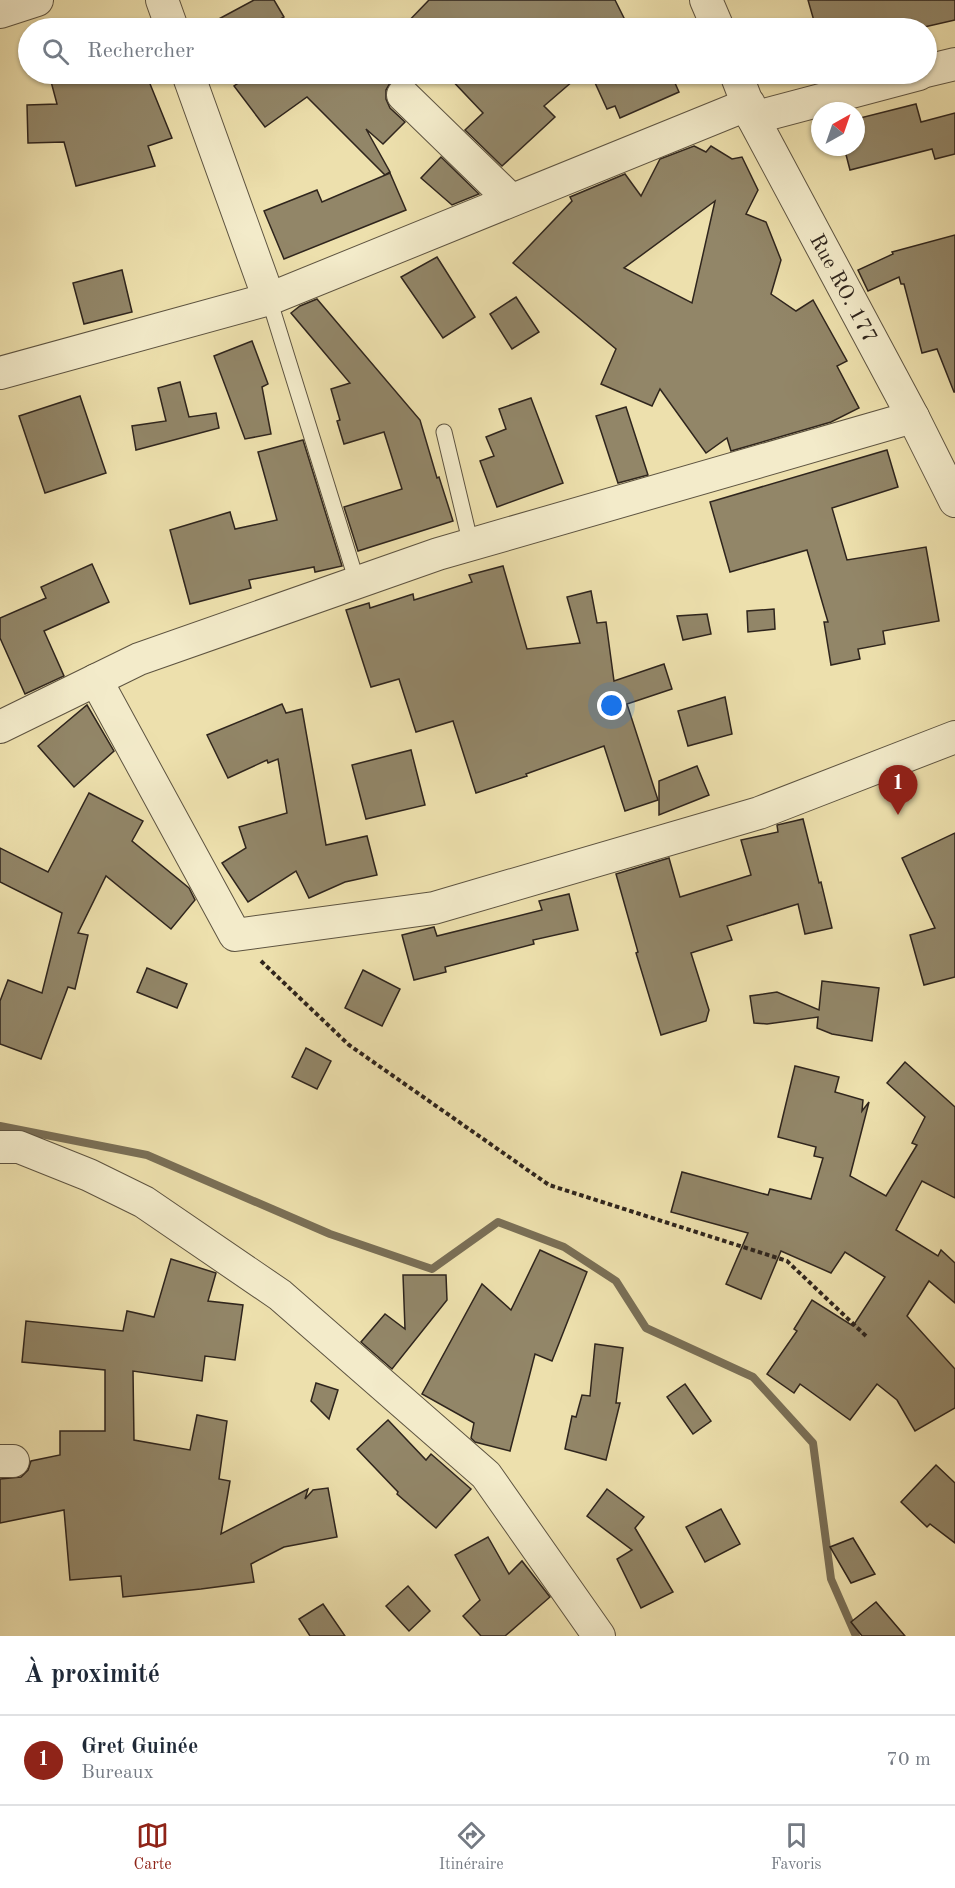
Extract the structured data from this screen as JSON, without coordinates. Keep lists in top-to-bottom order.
{
  "streets": {
    "street": ["Rue RO. 177"]
  },
  "north": "top right",
  "page": {
    "search": "Rechercher",
    "pins": "1",
    "heading": "À proximité",
    "list": [
      {
        "mark": "1",
        "name": "Gret Guinée",
        "note": "Bureaux",
        "value": "70 m"
      }
    ],
    "nav": ["Carte", "Itinéraire", "Favoris"]
  }
}
